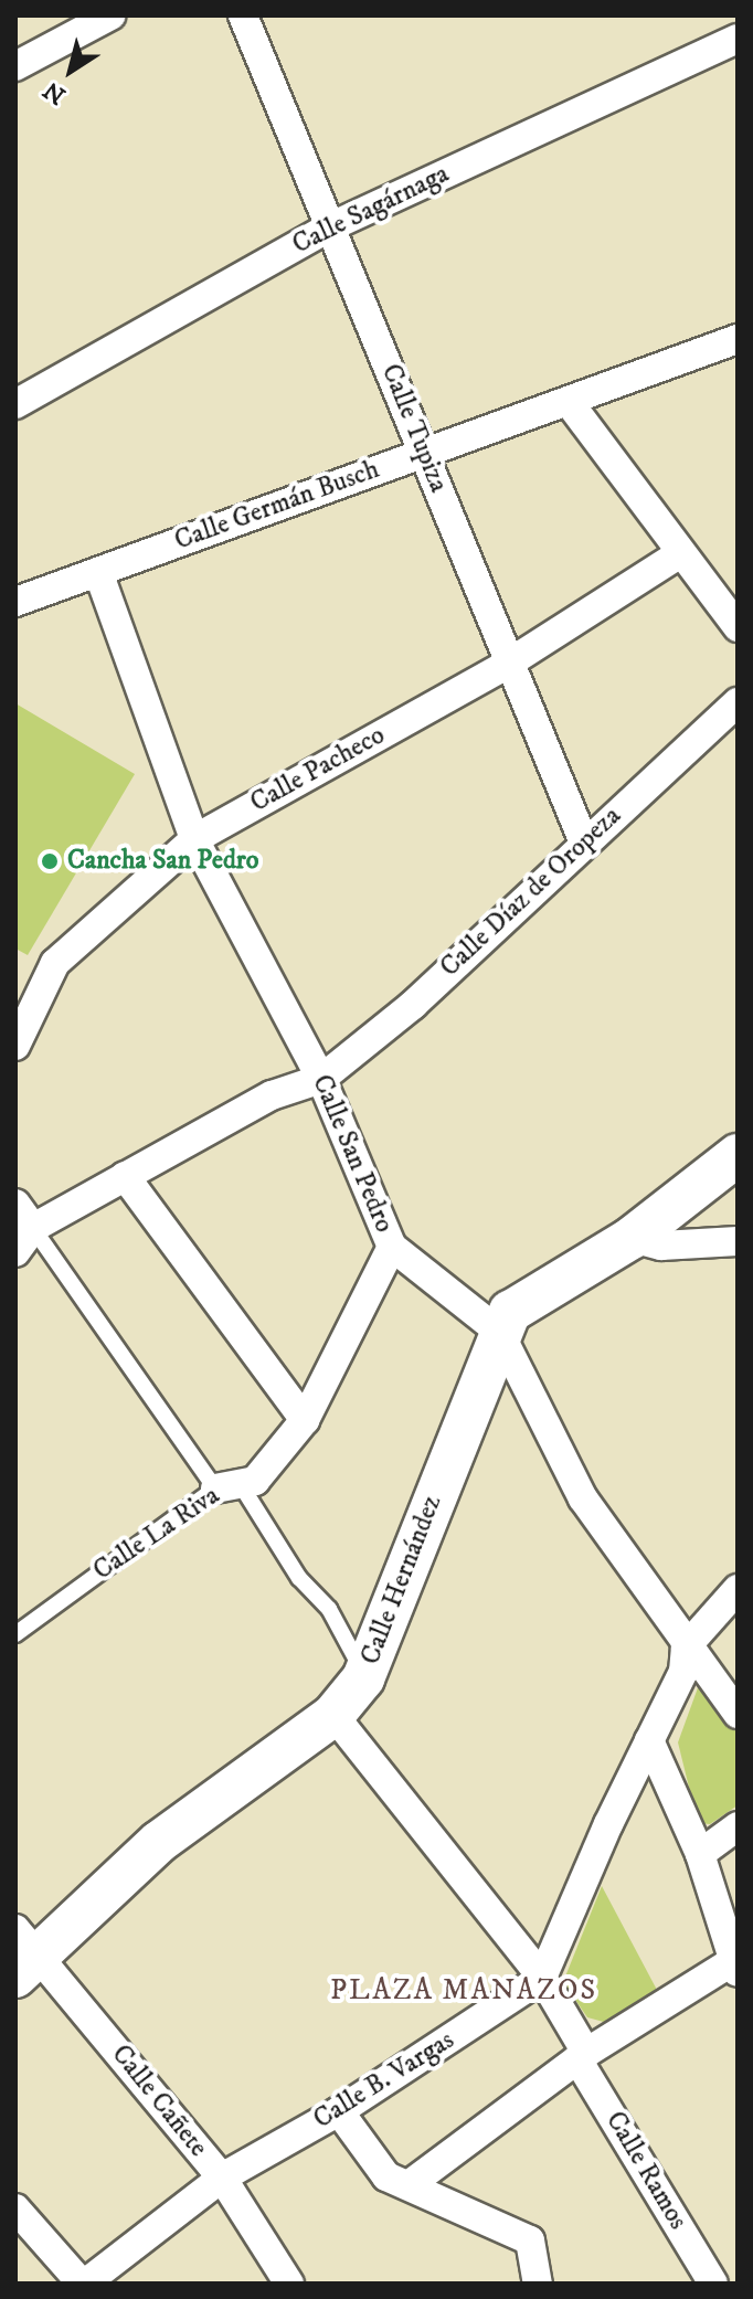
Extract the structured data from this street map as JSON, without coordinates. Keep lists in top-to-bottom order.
{
  "streets": {
    "main road": ["Calle Hernández"],
    "street": [
      "Calle Sagárnaga",
      "Calle Tupiza",
      "Calle Germán Busch",
      "Calle Pacheco",
      "Calle Díaz de Oropeza",
      "Calle San Pedro",
      "Calle La Riva",
      "Calle B. Vargas",
      "Calle Cañete",
      "Calle Ramos"
    ]
  },
  "crossings": [
    ["Calle Sagárnaga", "Calle Tupiza"],
    ["Calle Tupiza", "Calle Germán Busch"],
    ["Calle Tupiza", "Calle Pacheco"],
    ["Calle Tupiza", "Calle Díaz de Oropeza"],
    ["Calle Germán Busch", "Calle San Pedro"],
    ["Calle Pacheco", "Calle San Pedro"],
    ["Calle Díaz de Oropeza", "Calle San Pedro"],
    ["Calle San Pedro", "Calle La Riva"],
    ["Calle San Pedro", "Calle Hernández"],
    ["Calle Hernández", "Calle Cañete"],
    ["Calle Hernández", "Calle Ramos"],
    ["Calle B. Vargas", "Calle Cañete"],
    ["Calle B. Vargas", "Calle Ramos"]
  ],
  "districts": ["PLAZA MANAZOS"],
  "places": ["Cancha San Pedro"],
  "north": "bottom left"
}
